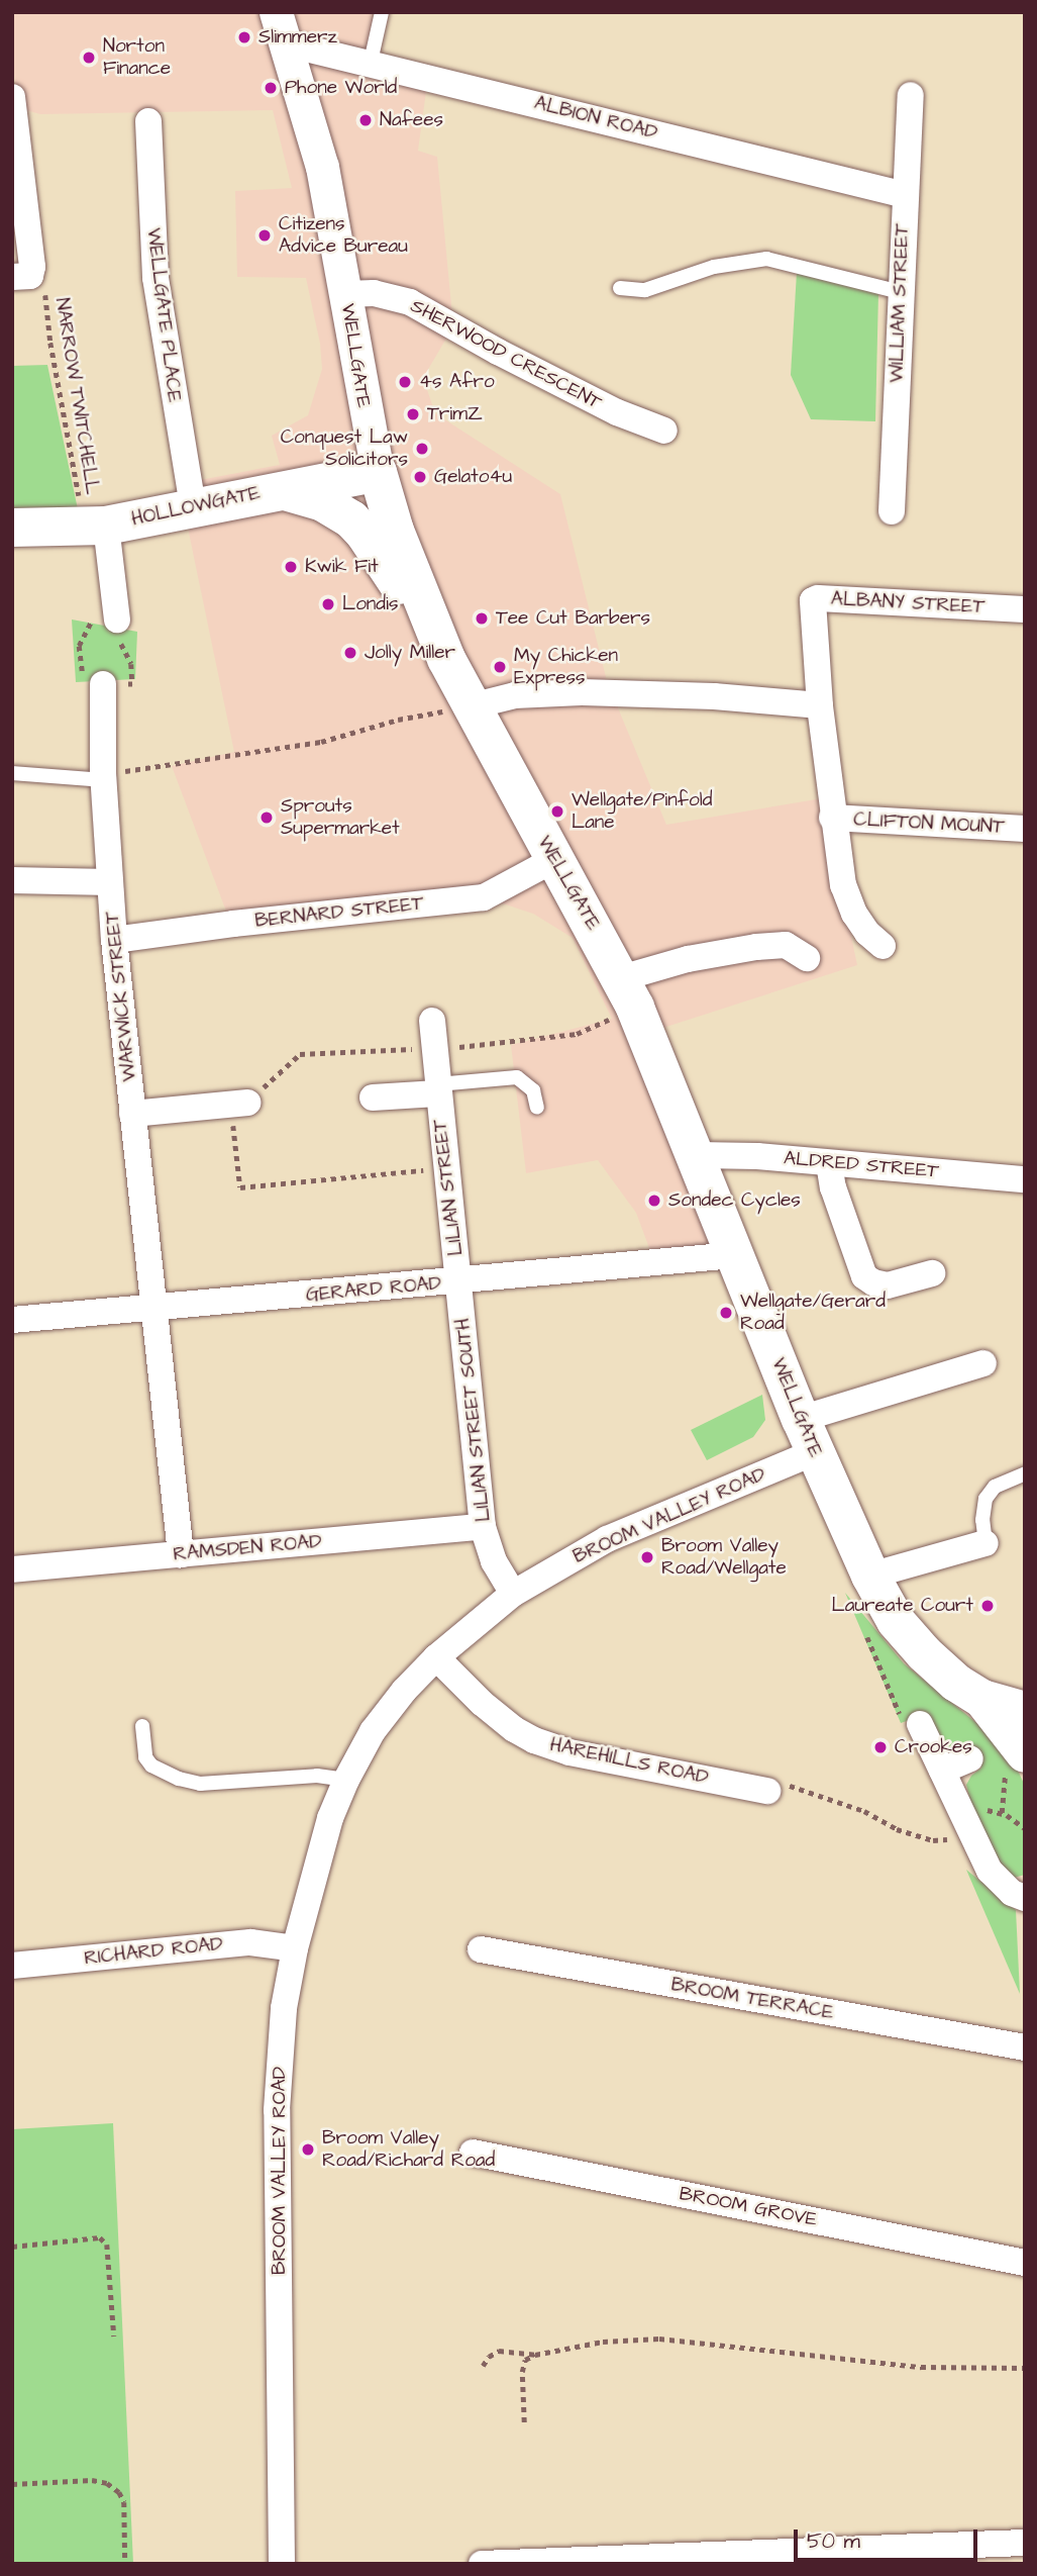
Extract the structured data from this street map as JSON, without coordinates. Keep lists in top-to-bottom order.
{
  "streets": {
    "main road": ["WELLGATE", "HOLLOWGATE"],
    "street": [
      "ALBION ROAD",
      "WILLIAM STREET",
      "WELLGATE PLACE",
      "SHERWOOD CRESCENT",
      "ALBANY STREET",
      "CLIFTON MOUNT",
      "BERNARD STREET",
      "WARWICK STREET",
      "ALDRED STREET",
      "LILIAN STREET",
      "GERARD ROAD",
      "LILIAN STREET SOUTH",
      "BROOM VALLEY ROAD",
      "RAMSDEN ROAD",
      "HAREHILLS ROAD",
      "RICHARD ROAD",
      "BROOM TERRACE",
      "BROOM GROVE"
    ],
    "path": ["NARROW TWITCHELL"]
  },
  "crossings": [
    ["ALBION ROAD", "WILLIAM STREET"],
    ["ALBION ROAD", "WELLGATE"],
    ["WELLGATE PLACE", "HOLLOWGATE"],
    ["SHERWOOD CRESCENT", "WELLGATE"],
    ["WELLGATE", "HOLLOWGATE"],
    ["WELLGATE", "BERNARD STREET"],
    ["WELLGATE", "ALDRED STREET"],
    ["WELLGATE", "GERARD ROAD"],
    ["WELLGATE", "BROOM VALLEY ROAD"],
    ["NARROW TWITCHELL", "HOLLOWGATE"],
    ["ALBANY STREET", "CLIFTON MOUNT"],
    ["BERNARD STREET", "WARWICK STREET"],
    ["WARWICK STREET", "GERARD ROAD"],
    ["WARWICK STREET", "RAMSDEN ROAD"],
    ["LILIAN STREET", "GERARD ROAD"],
    ["LILIAN STREET", "LILIAN STREET SOUTH"],
    ["GERARD ROAD", "LILIAN STREET SOUTH"],
    ["LILIAN STREET SOUTH", "BROOM VALLEY ROAD"],
    ["LILIAN STREET SOUTH", "RAMSDEN ROAD"],
    ["BROOM VALLEY ROAD", "HAREHILLS ROAD"],
    ["BROOM VALLEY ROAD", "RICHARD ROAD"]
  ],
  "places": [
    "Slimmerz",
    "Norton Finance",
    "Phone World",
    "Nafees",
    "Citizens Advice Bureau",
    "4s Afro",
    "TrimZ",
    "Conquest Law Solicitors",
    "Gelato4u",
    "Kwik Fit",
    "Londis",
    "Tee Cut Barbers",
    "Jolly Miller",
    "My Chicken Express",
    "Wellgate/Pinfold Lane",
    "Sprouts Supermarket",
    "Sondec Cycles",
    "Wellgate/Gerard Road",
    "Broom Valley Road/Wellgate",
    "Laureate Court",
    "Crookes",
    "Broom Valley Road/Richard Road"
  ],
  "scale_bar": "50 m"
}
